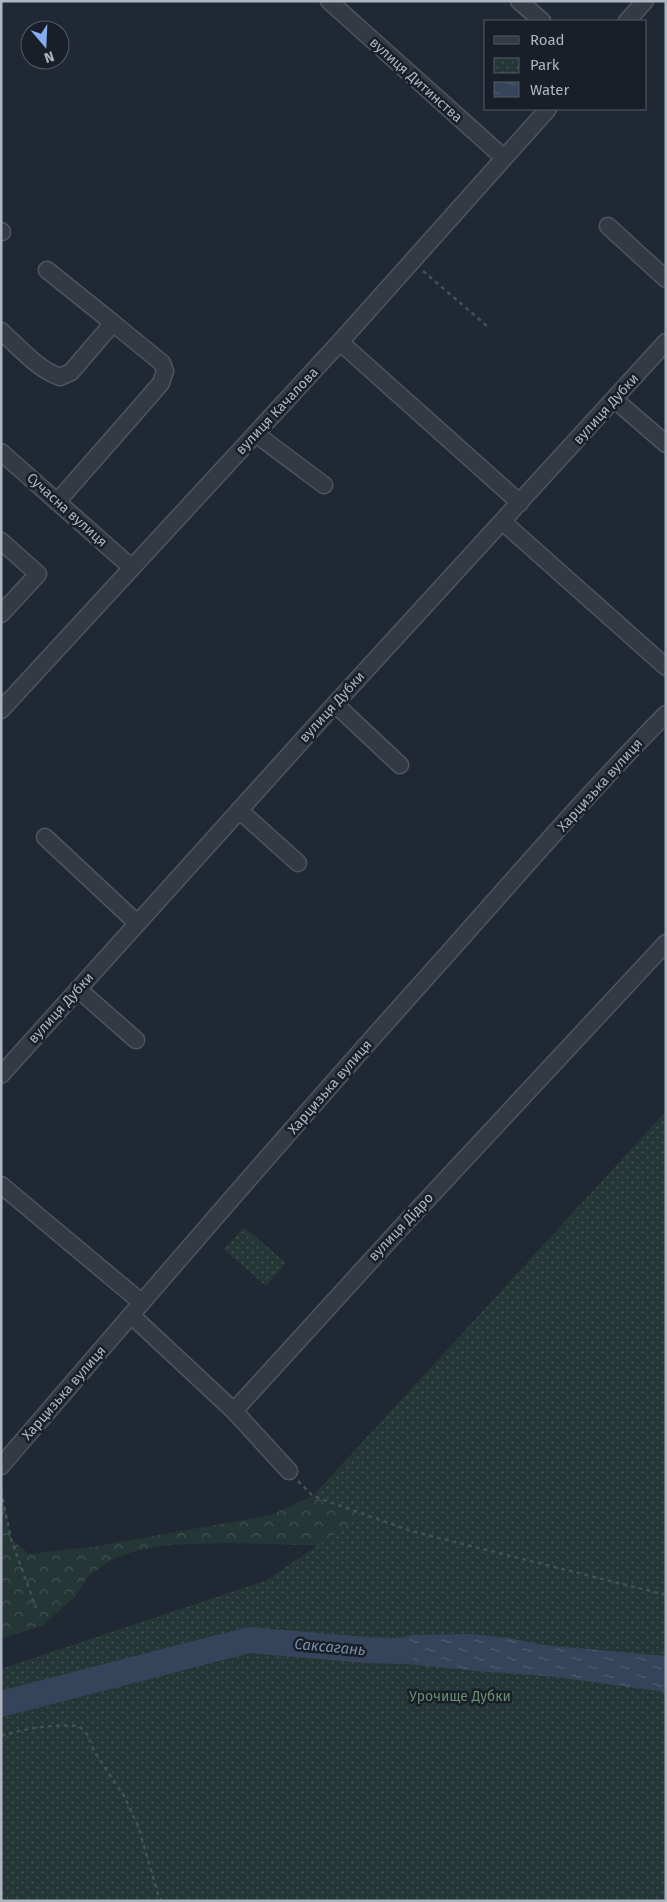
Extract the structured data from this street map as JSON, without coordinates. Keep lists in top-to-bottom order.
{
  "streets": {
    "street": [
      "вулиця Дитинства",
      "вулиця Дубки",
      "вулиця Качалова",
      "Сучасна вулиця",
      "Харцизька вулиця",
      "вулиця Дідро"
    ]
  },
  "crossings": [
    ["вулиця Дитинства", "вулиця Качалова"],
    ["вулиця Качалова", "Сучасна вулиця"]
  ],
  "water": ["Саксагань"],
  "parks": ["Урочище Дубки"],
  "legend": ["Road", "Park", "Water"],
  "north": "bottom"
}
